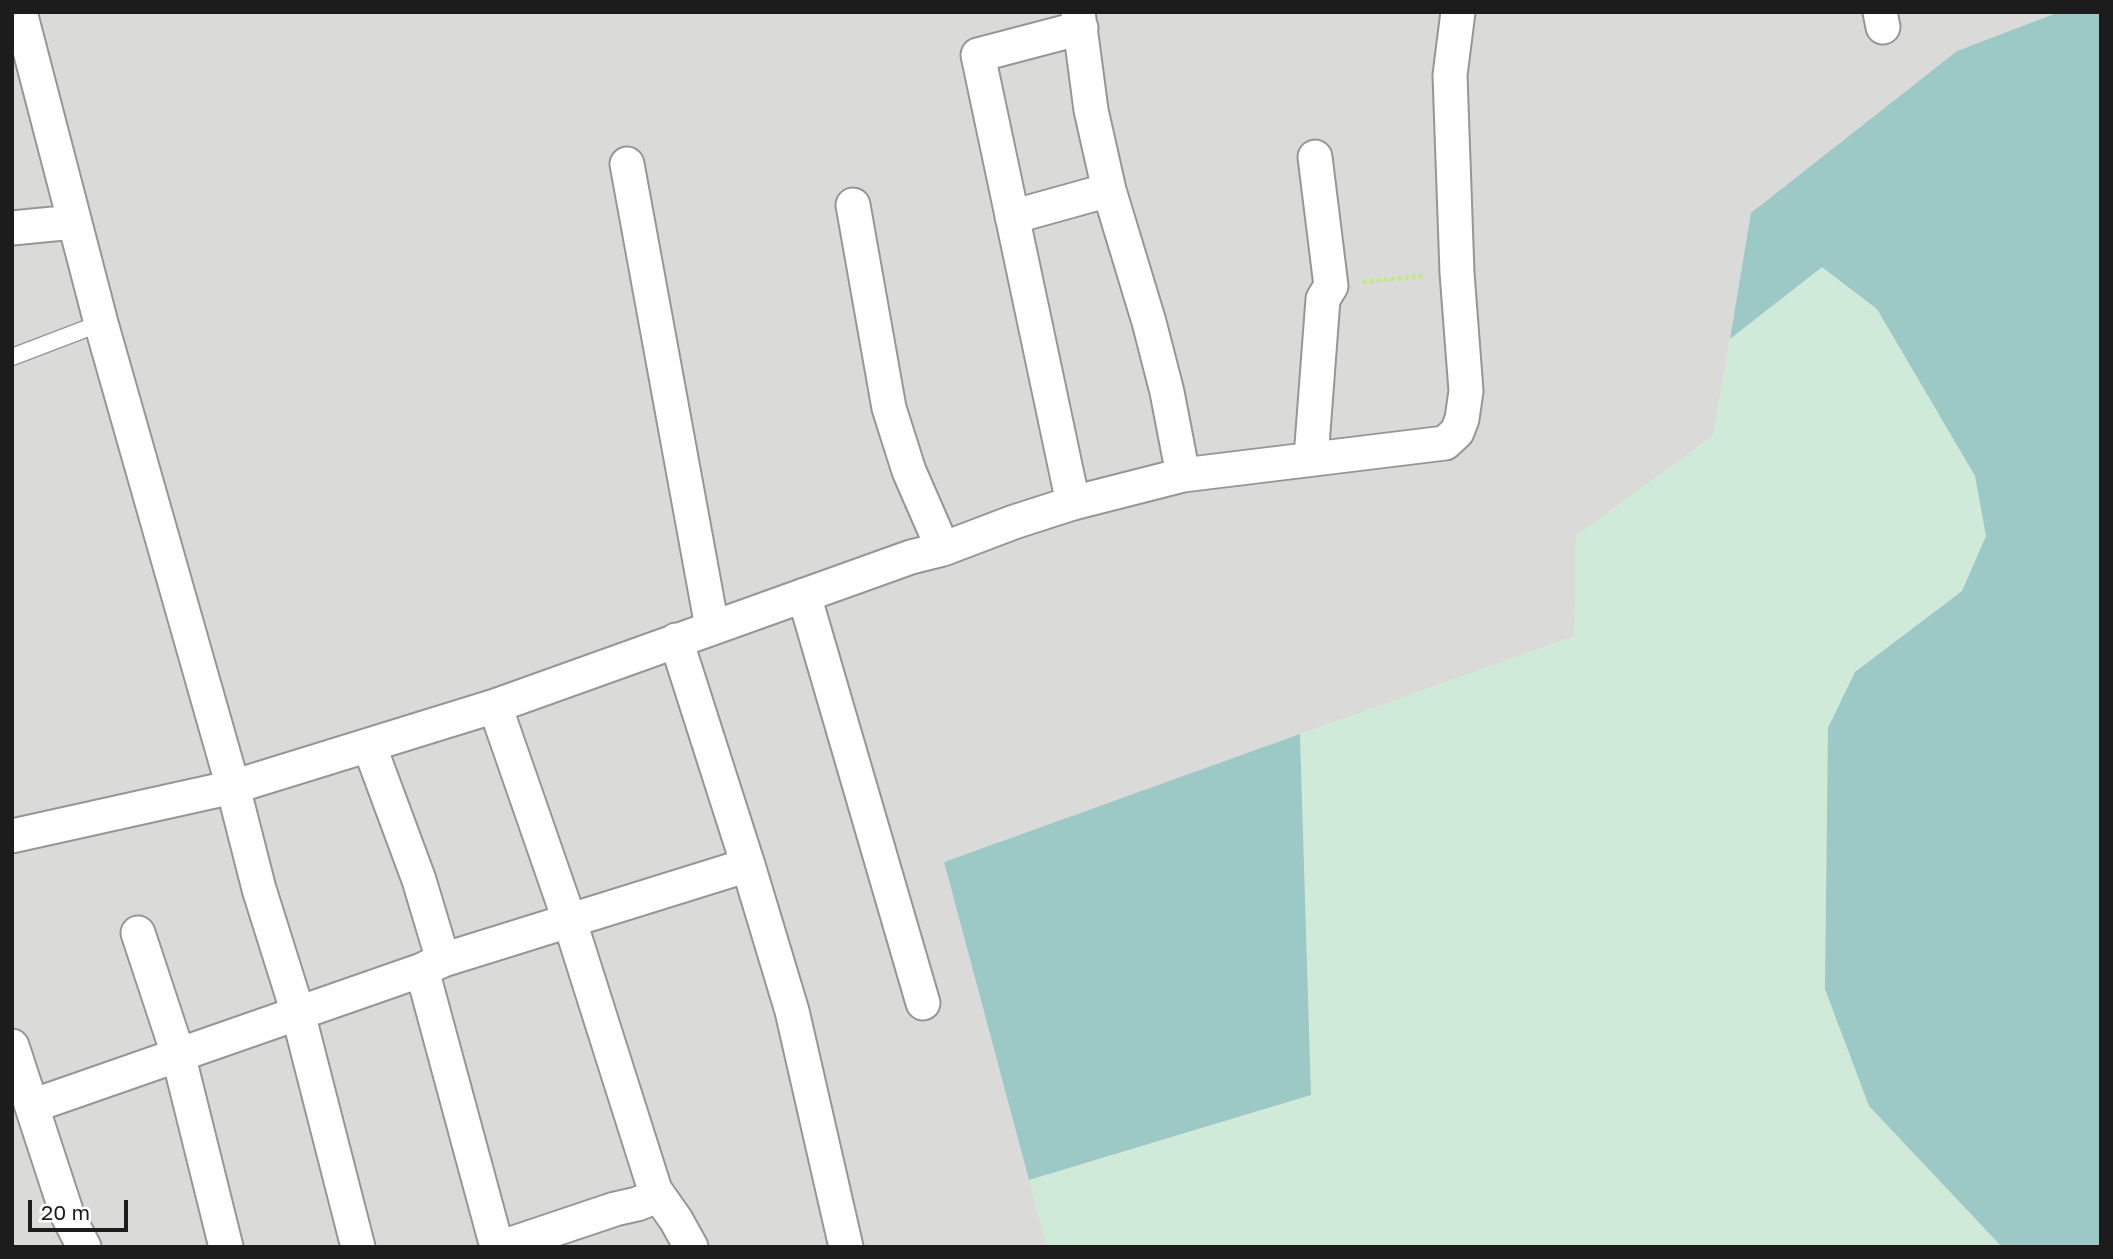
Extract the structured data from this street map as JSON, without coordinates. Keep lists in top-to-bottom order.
{
  "scale_bar": "20 m"
}
